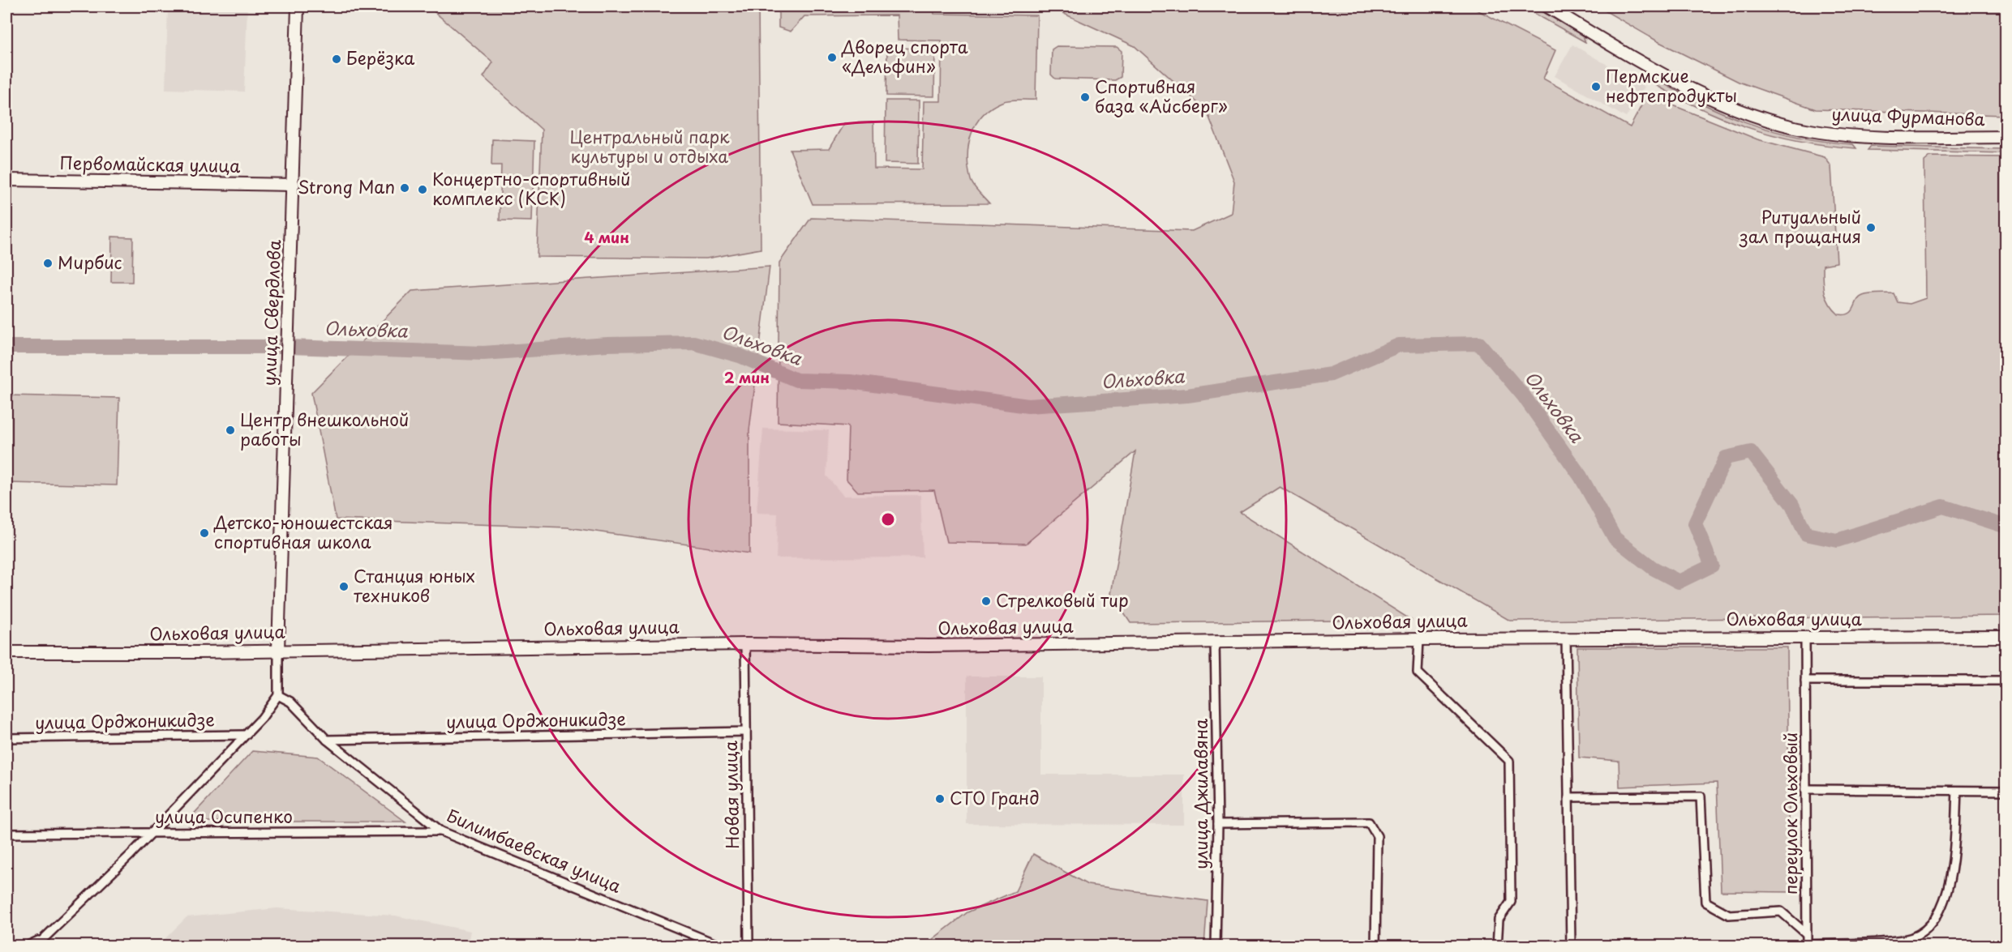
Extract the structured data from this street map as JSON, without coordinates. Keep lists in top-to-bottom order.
{
  "streets": {
    "main road": [
      "улица Фурманова",
      "Первомайская улица",
      "улица Свердлова",
      "Ольховая улица"
    ],
    "street": [
      "улица Орджоникидзе",
      "улица Джилавяна",
      "Новая улица",
      "переулок Ольховый",
      "улица Осипенко",
      "Билимбаевская улица"
    ]
  },
  "crossings": [
    ["Первомайская улица", "улица Свердлова"],
    ["улица Свердлова", "Ольховая улица"],
    ["Ольховая улица", "улица Джилавяна"],
    ["Ольховая улица", "Новая улица"],
    ["Ольховая улица", "переулок Ольховый"],
    ["улица Орджоникидзе", "Новая улица"],
    ["улица Орджоникидзе", "Билимбаевская улица"],
    ["улица Осипенко", "Билимбаевская улица"]
  ],
  "water": ["Ольховка"],
  "parks": ["Центральный парк культуры и отдыха"],
  "places": [
    "Дворец спорта «Дельфин»",
    "Берёзка",
    "Пермские нефтепродукты",
    "Спортивная база «Айсберг»",
    "Strong Man",
    "Концертно-спортивный комплекс (КСК)",
    "Ритуальный зал прощания",
    "Мирбис",
    "Центр внешкольной работы",
    "Детско-юношестская спортивная школа",
    "Станция юных техников",
    "Стрелковый тир",
    "СТО Гранд"
  ],
  "rings": ["4 мин", "2 мин"]
}
